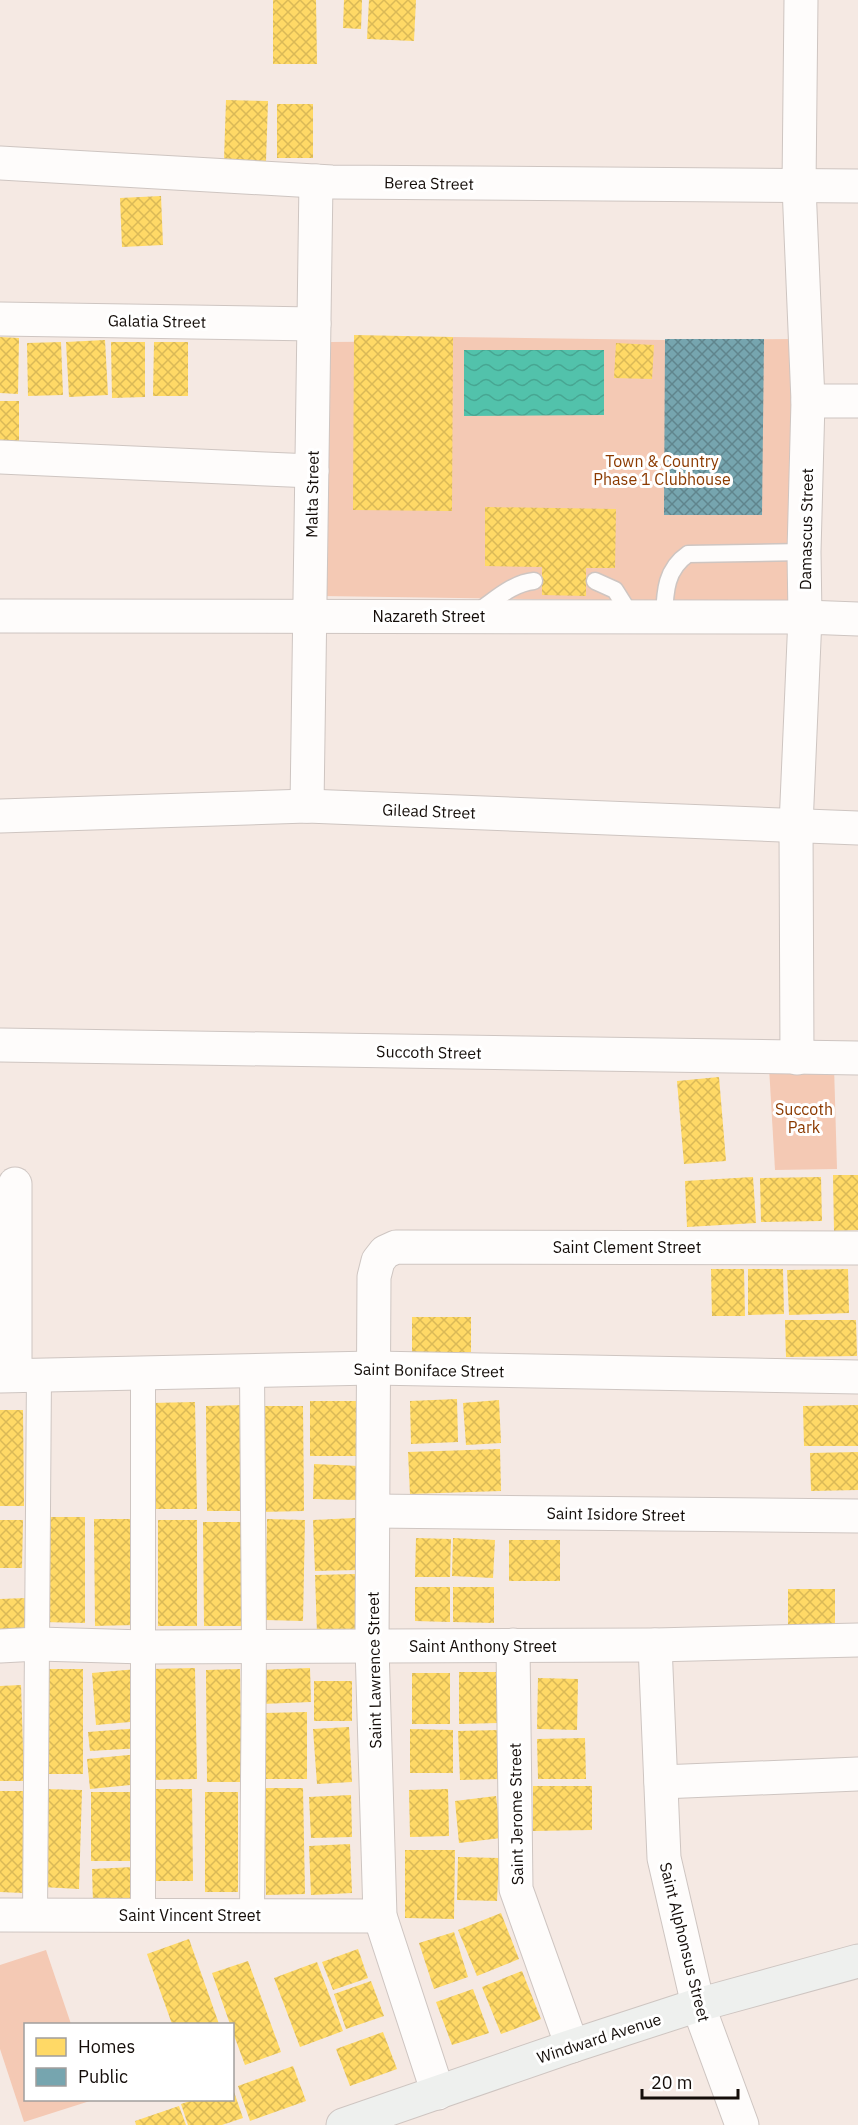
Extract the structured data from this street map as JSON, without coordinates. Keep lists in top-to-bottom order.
{
  "streets": {
    "main road": ["Windward Avenue"],
    "street": [
      "Berea Street",
      "Galatia Street",
      "Malta Street",
      "Damascus Street",
      "Nazareth Street",
      "Gilead Street",
      "Succoth Street",
      "Saint Clement Street",
      "Saint Boniface Street",
      "Saint Isidore Street",
      "Saint Anthony Street",
      "Saint Lawrence Street",
      "Saint Jerome Street",
      "Saint Vincent Street",
      "Saint Alphonsus Street"
    ]
  },
  "crossings": [
    ["Berea Street", "Malta Street"],
    ["Berea Street", "Damascus Street"],
    ["Galatia Street", "Malta Street"],
    ["Malta Street", "Nazareth Street"],
    ["Malta Street", "Gilead Street"],
    ["Damascus Street", "Nazareth Street"],
    ["Damascus Street", "Gilead Street"],
    ["Damascus Street", "Succoth Street"],
    ["Saint Clement Street", "Saint Lawrence Street"],
    ["Saint Boniface Street", "Saint Lawrence Street"],
    ["Saint Isidore Street", "Saint Lawrence Street"],
    ["Saint Anthony Street", "Saint Lawrence Street"],
    ["Saint Anthony Street", "Saint Jerome Street"],
    ["Saint Anthony Street", "Saint Alphonsus Street"],
    ["Saint Lawrence Street", "Saint Vincent Street"],
    ["Saint Lawrence Street", "Windward Avenue"],
    ["Saint Jerome Street", "Windward Avenue"],
    ["Saint Alphonsus Street", "Windward Avenue"]
  ],
  "parks": ["Town & Country Phase 1 Clubhouse", "Succoth Park"],
  "legend": ["Homes", "Public"],
  "scale_bar": "20 m"
}
